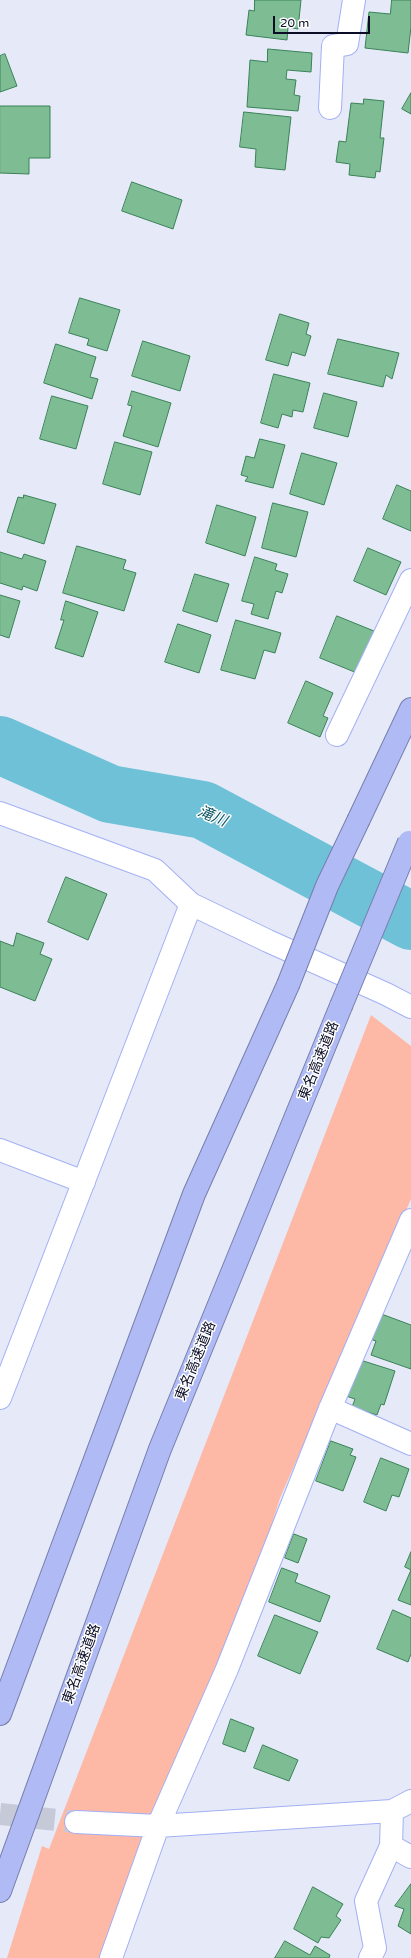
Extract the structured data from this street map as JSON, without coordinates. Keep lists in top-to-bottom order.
{
  "streets": {
    "highway": ["東名高速道路"]
  },
  "water": ["滝川"],
  "scale_bar": "20 m"
}
